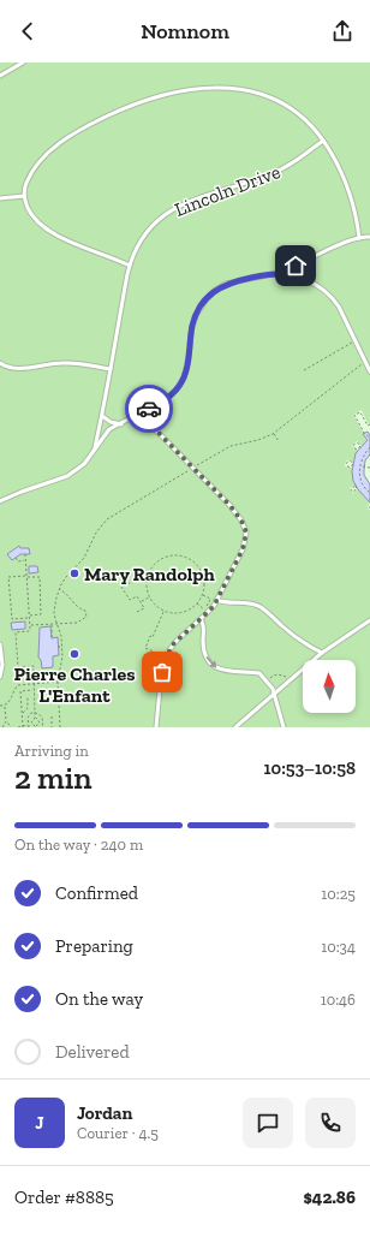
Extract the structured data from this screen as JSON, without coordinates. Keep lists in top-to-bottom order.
{
  "streets": {
    "lane": ["Lincoln Drive"]
  },
  "places": ["Mary Randolph", "Pierre Charles L'Enfant"],
  "north": "top",
  "page": {
    "header": "Nomnom",
    "heading": ["2 min", "Arriving in", "10:53–10:58"],
    "panel": [
      "Jordan",
      "Courier · 4.5",
      "Order #8885",
      "$42.86"
    ],
    "bar": "On the way · 240 m",
    "list": [
      ["Confirmed", "10:25"],
      ["Preparing", "10:34"],
      ["On the way", "10:46"],
      "Delivered"
    ],
    "round": "J"
  }
}
